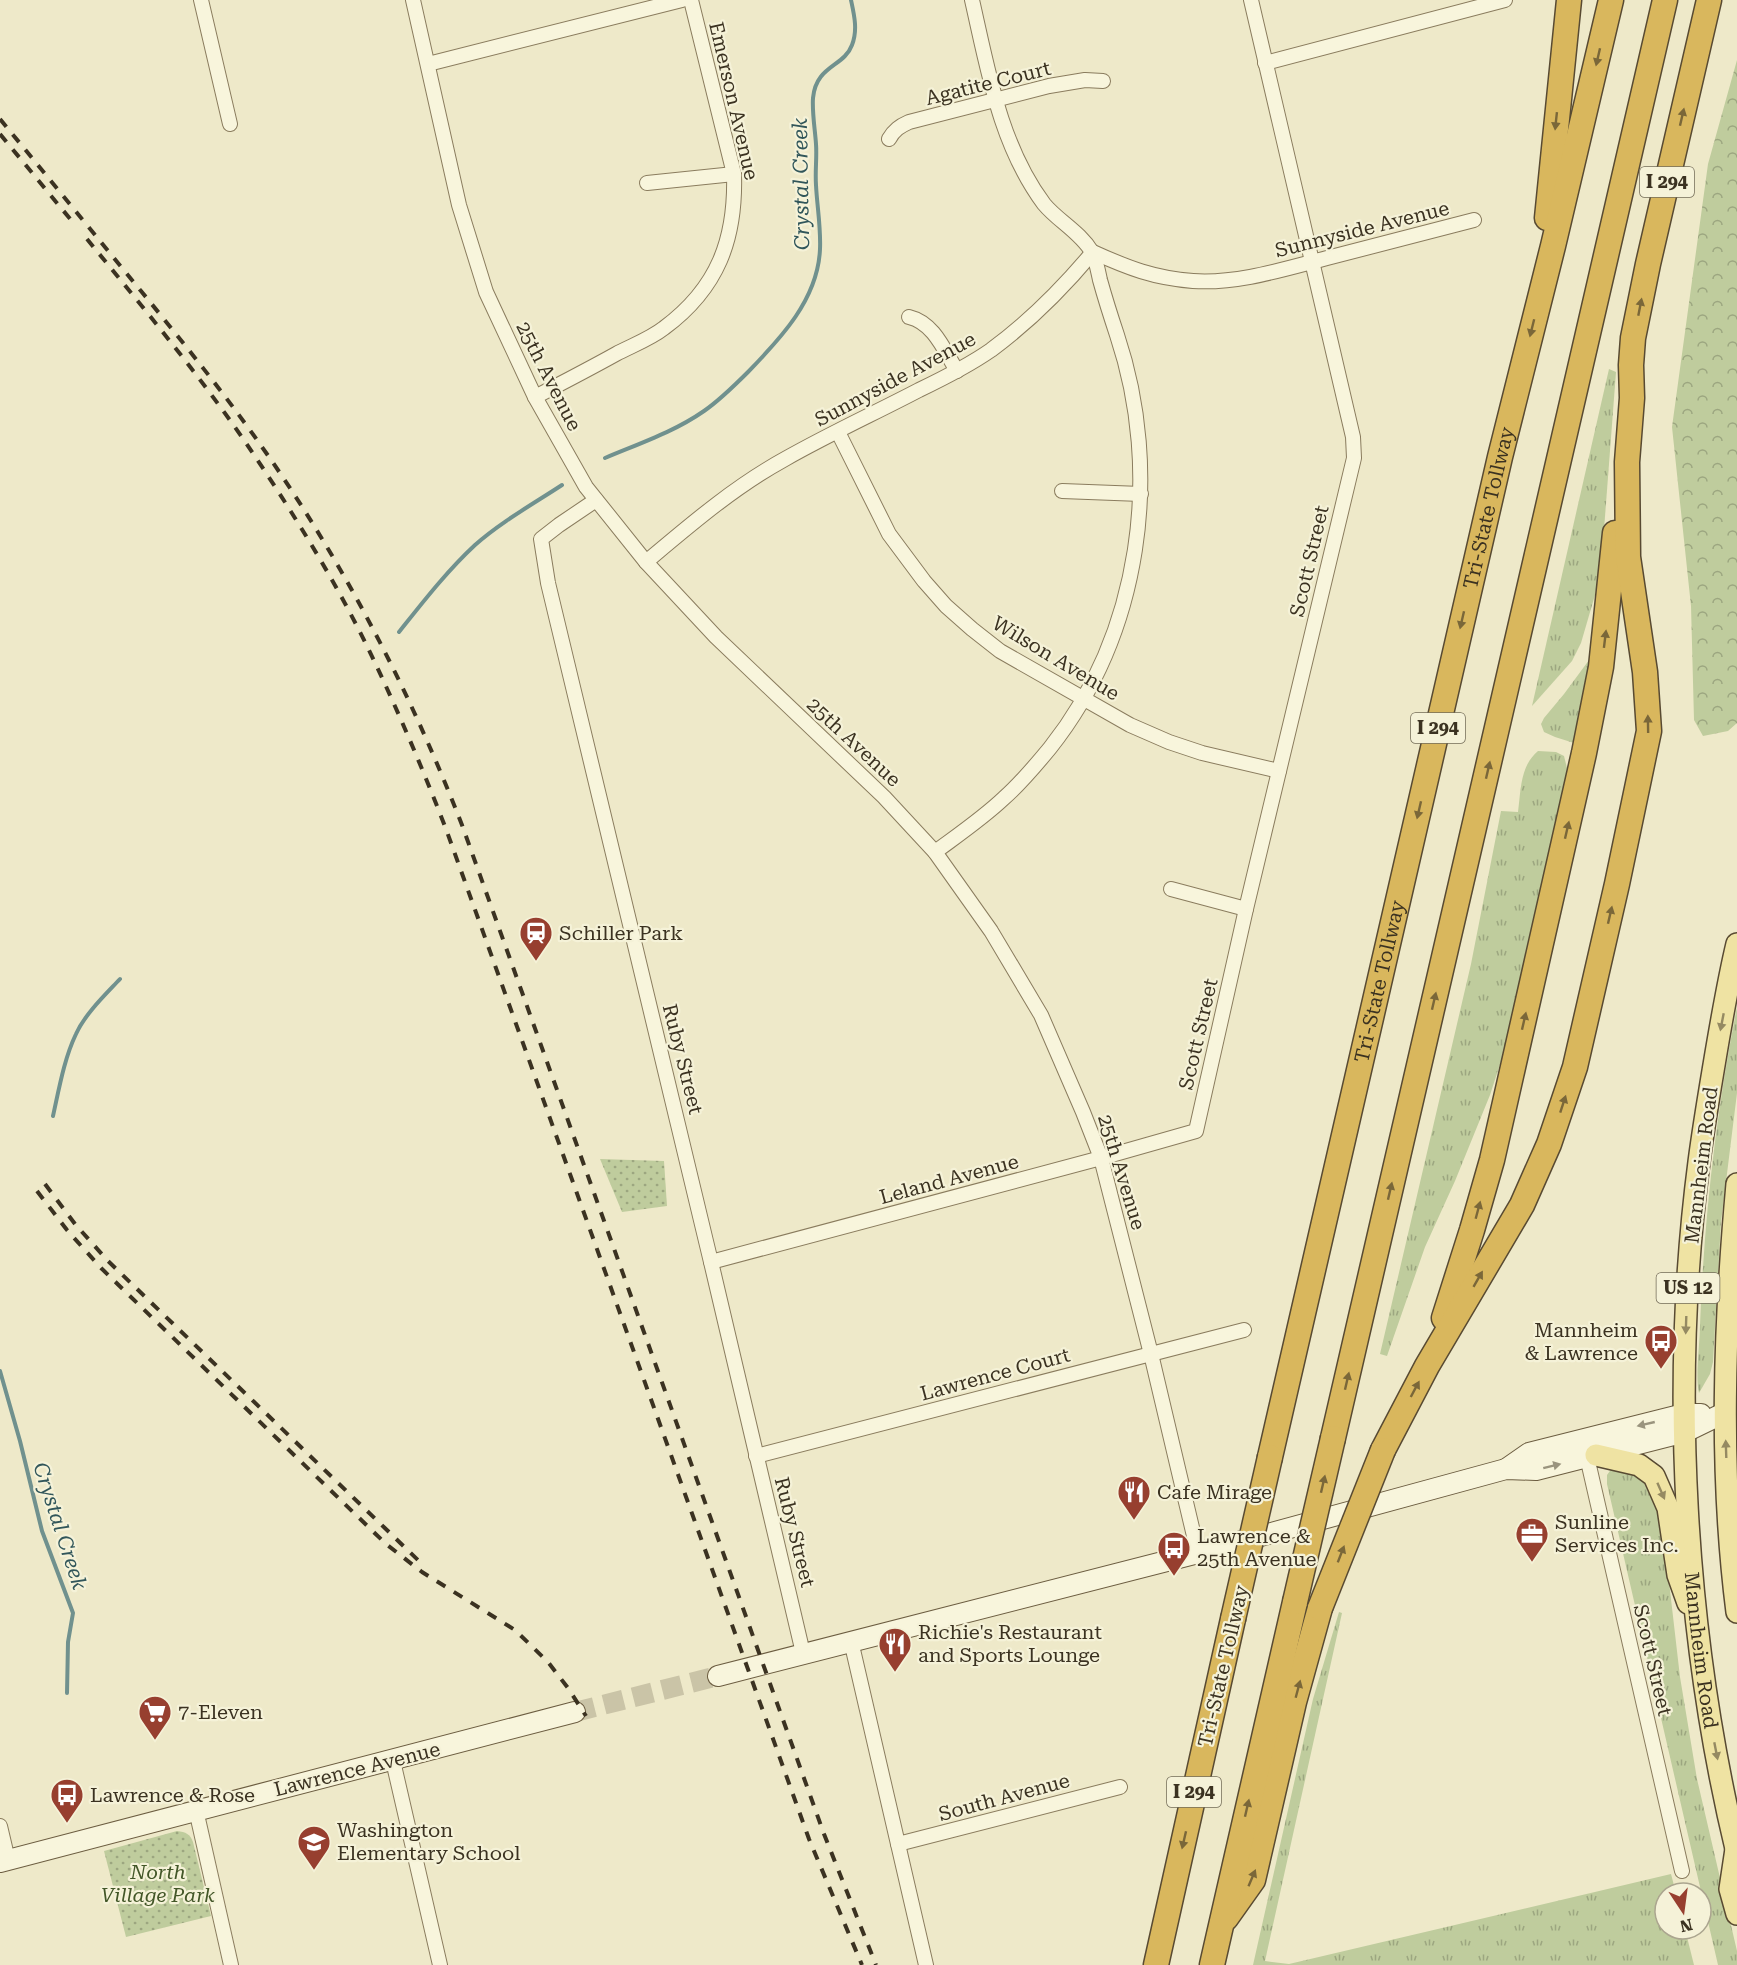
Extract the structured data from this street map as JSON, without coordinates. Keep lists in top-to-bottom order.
{
  "streets": {
    "highway": ["I 294", "Tri-State Tollway"],
    "main road": ["Mannheim Road", "US 12", "Lawrence Avenue"],
    "street": [
      "Agatite Court",
      "Emerson Avenue",
      "Sunnyside Avenue",
      "25th Avenue",
      "Scott Street",
      "Wilson Avenue",
      "Ruby Street",
      "Leland Avenue",
      "Lawrence Court",
      "South Avenue"
    ]
  },
  "crossings": [
    ["Emerson Avenue", "25th Avenue"],
    ["Sunnyside Avenue", "25th Avenue"],
    ["Sunnyside Avenue", "Scott Street"],
    ["Sunnyside Avenue", "Wilson Avenue"],
    ["25th Avenue", "Ruby Street"],
    ["25th Avenue", "Leland Avenue"],
    ["25th Avenue", "Lawrence Court"],
    ["Scott Street", "Wilson Avenue"],
    ["Scott Street", "Leland Avenue"],
    ["Ruby Street", "Leland Avenue"],
    ["Ruby Street", "Lawrence Court"]
  ],
  "water": ["Crystal Creek"],
  "parks": ["North Village Park"],
  "places": {
    "station": ["Schiller Park"],
    "bus stop": ["Mannheim & Lawrence", "Lawrence & 25th Avenue", "Lawrence & Rose"],
    "restaurant": ["Cafe Mirage", "Richie's Restaurant and Sports Lounge"],
    "office": ["Sunline Services Inc."],
    "supermarket": ["7-Eleven"],
    "school or university": ["Washington Elementary School"]
  },
  "north": "bottom"
}
